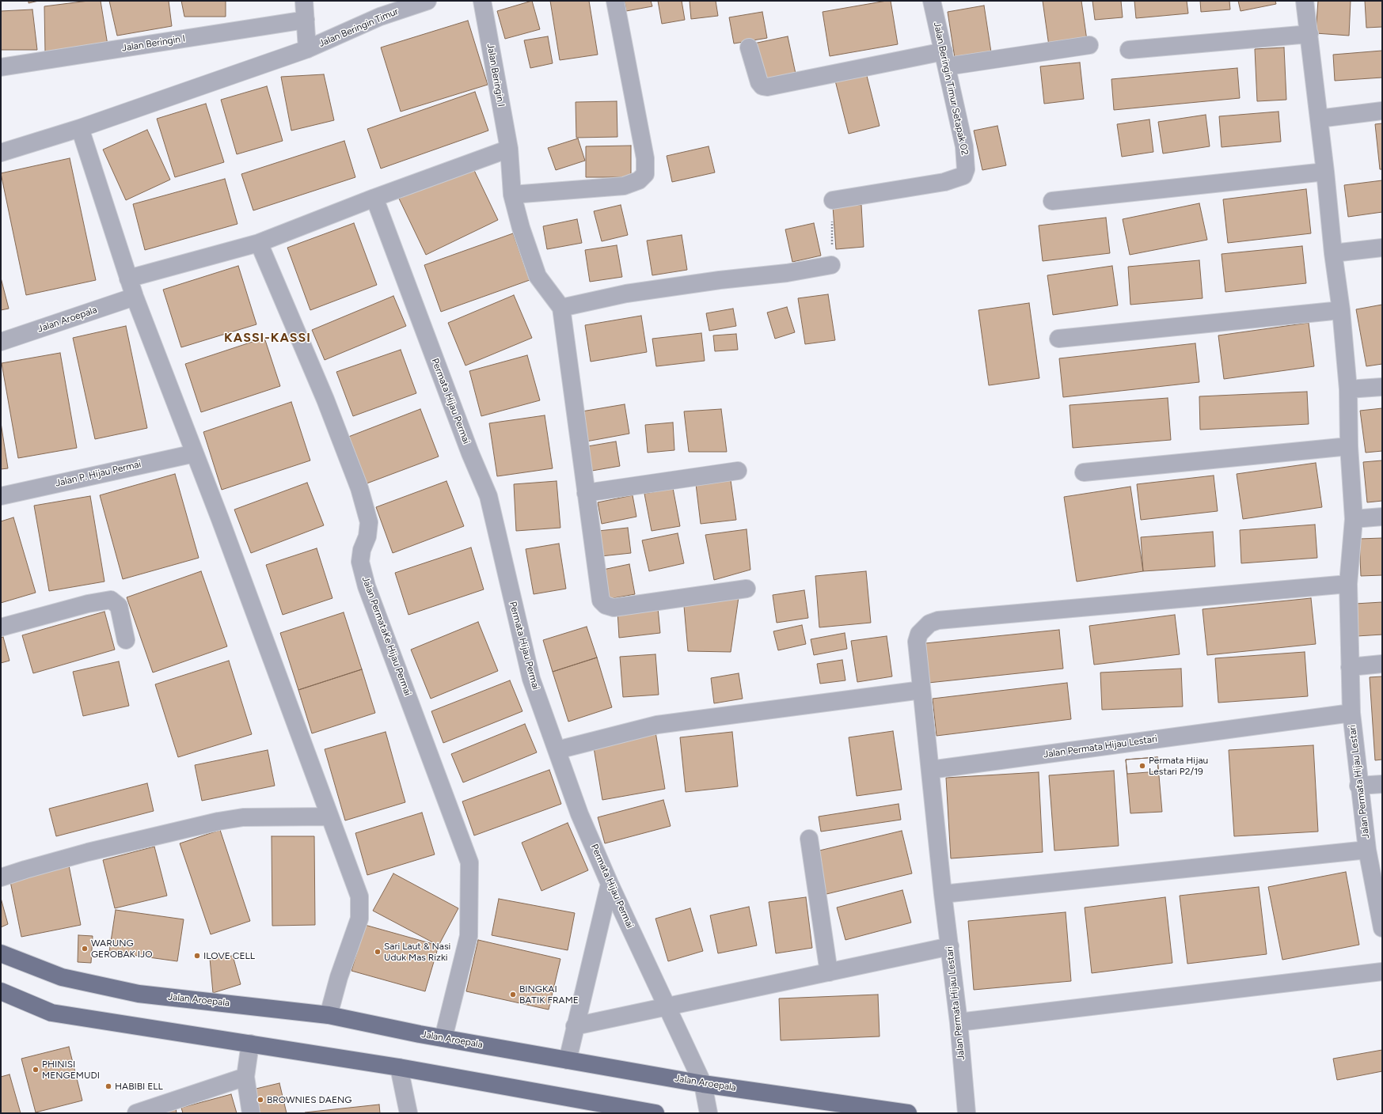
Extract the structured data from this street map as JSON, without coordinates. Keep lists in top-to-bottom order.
{
  "streets": {
    "main road": ["Jalan Aroepala"],
    "street": [
      "Jalan Beringin Timur",
      "Jalan Beringin I",
      "Jalan Beringin Timur Setapak 02",
      "Permata Hijau Permai",
      "Jalan P. Hijau Permai",
      "Jalan PermataKe Hijau Permai",
      "Jalan Permata Hijau Lestari"
    ]
  },
  "crossings": [
    ["Jalan Aroepala", "Permata Hijau Permai"],
    ["Jalan Aroepala", "Jalan PermataKe Hijau Permai"]
  ],
  "districts": ["KASSI-KASSI"],
  "places": [
    "Permata Hijau Lestari P2/19",
    "WARUNG GEROBAK IJO",
    "Sari Laut & Nasi Uduk Mas Rizki",
    "ILOVE CELL",
    "BINGKAI BATIK FRAME",
    "PHINISI MENGEMUDI",
    "HABIBI ELL",
    "BROWNIES DAENG"
  ]
}
